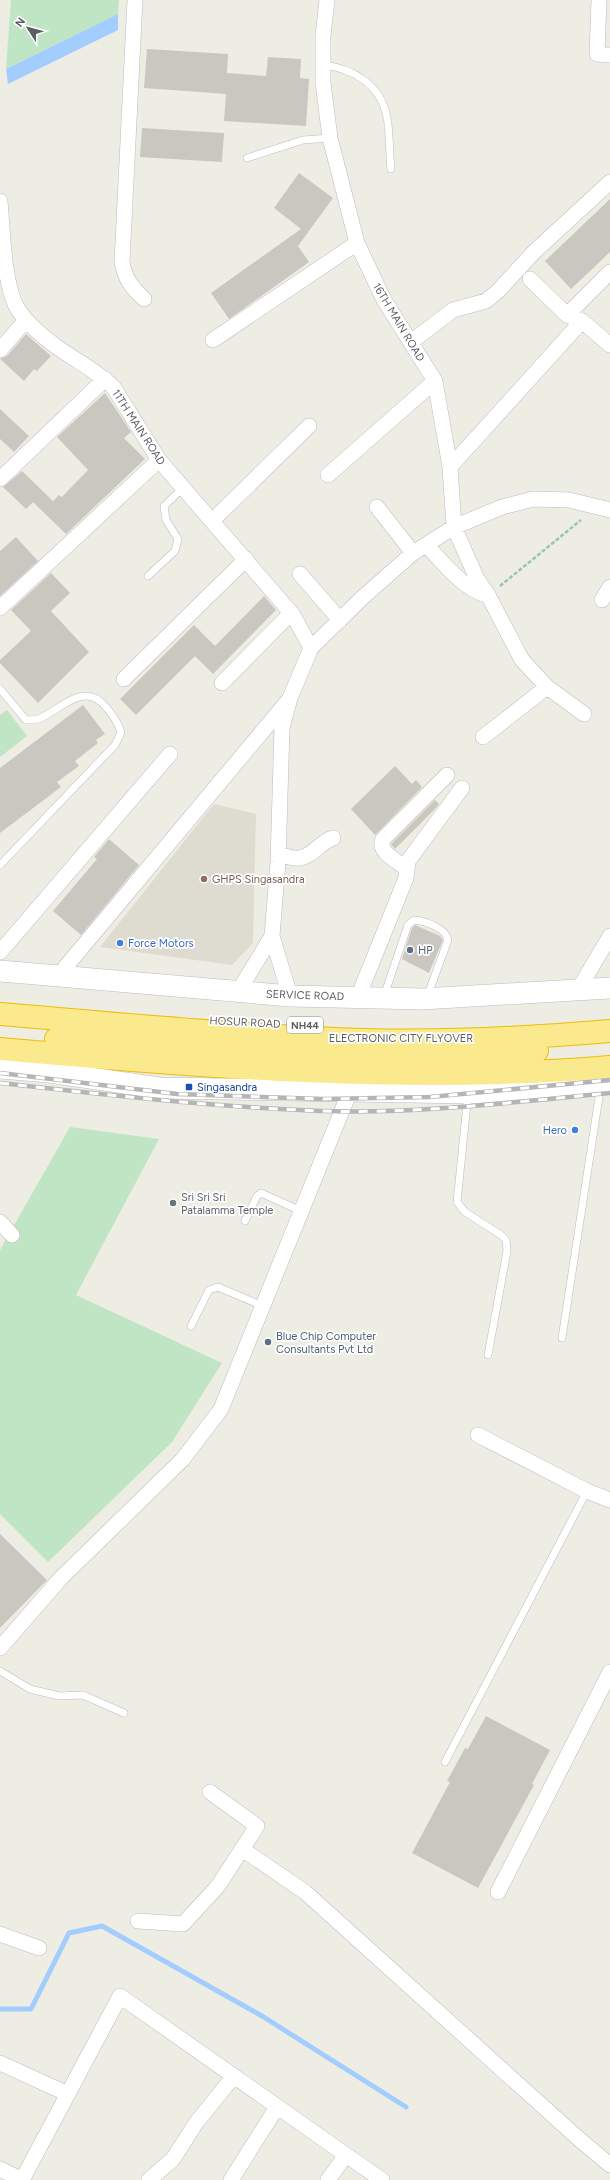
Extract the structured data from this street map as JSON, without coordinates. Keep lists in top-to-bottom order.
{
  "streets": {
    "highway": ["HOSUR ROAD", "NH44", "ELECTRONIC CITY FLYOVER"],
    "street": ["16TH MAIN ROAD", "11TH MAIN ROAD", "SERVICE ROAD"]
  },
  "places": {
    "other": [
      "GHPS Singasandra",
      "Force Motors",
      "HP",
      "Hero",
      "Sri Sri Sri Patalamma Temple",
      "Blue Chip Computer Consultants Pvt Ltd"
    ],
    "transit": ["Singasandra"]
  },
  "north": "top left"
}
